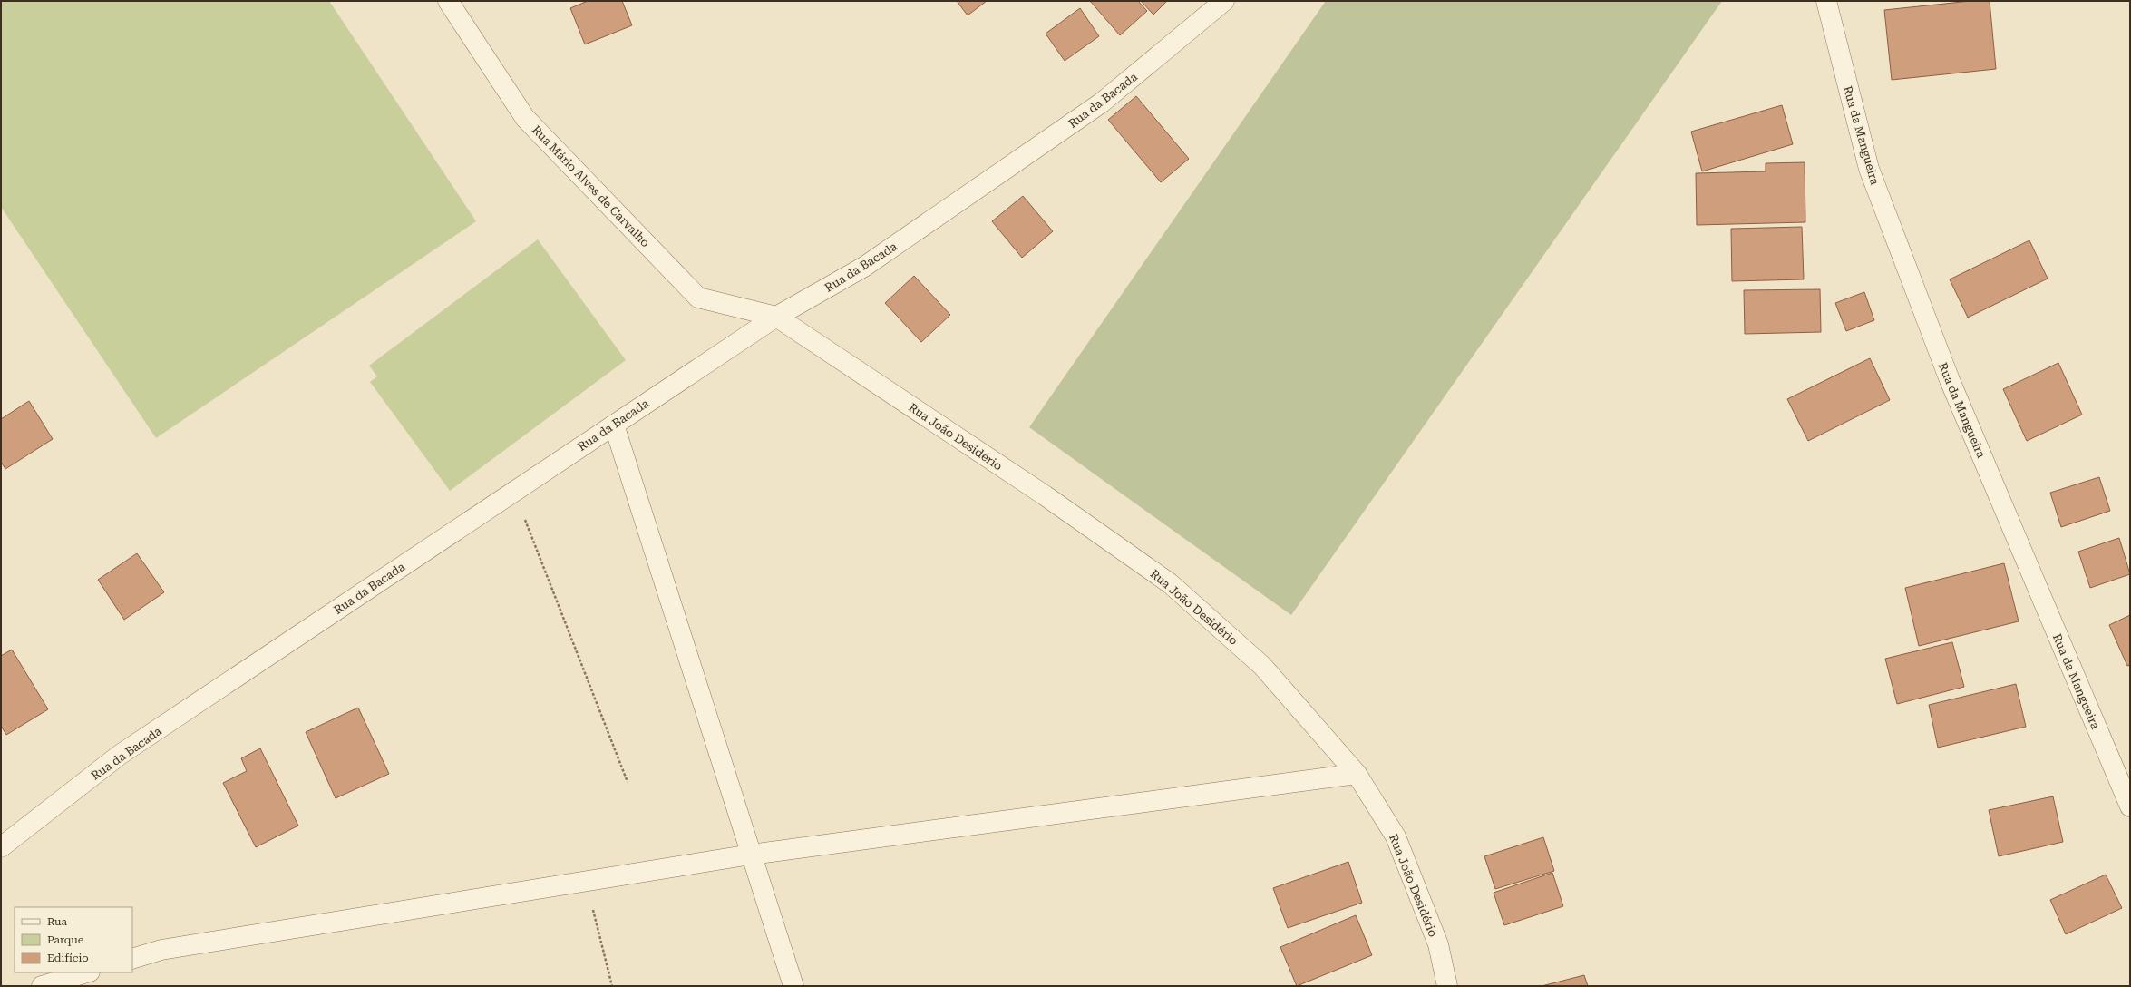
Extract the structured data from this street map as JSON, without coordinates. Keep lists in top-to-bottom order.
{
  "streets": {
    "street": [
      "Rua da Bacada",
      "Rua da Mangueira",
      "Rua Mário Alves de Carvalho",
      "Rua João Desidério"
    ]
  },
  "crossings": [
    ["Rua da Bacada", "Rua Mário Alves de Carvalho"],
    ["Rua da Bacada", "Rua João Desidério"],
    ["Rua Mário Alves de Carvalho", "Rua João Desidério"]
  ],
  "legend": ["Rua", "Parque", "Edifício"]
}
